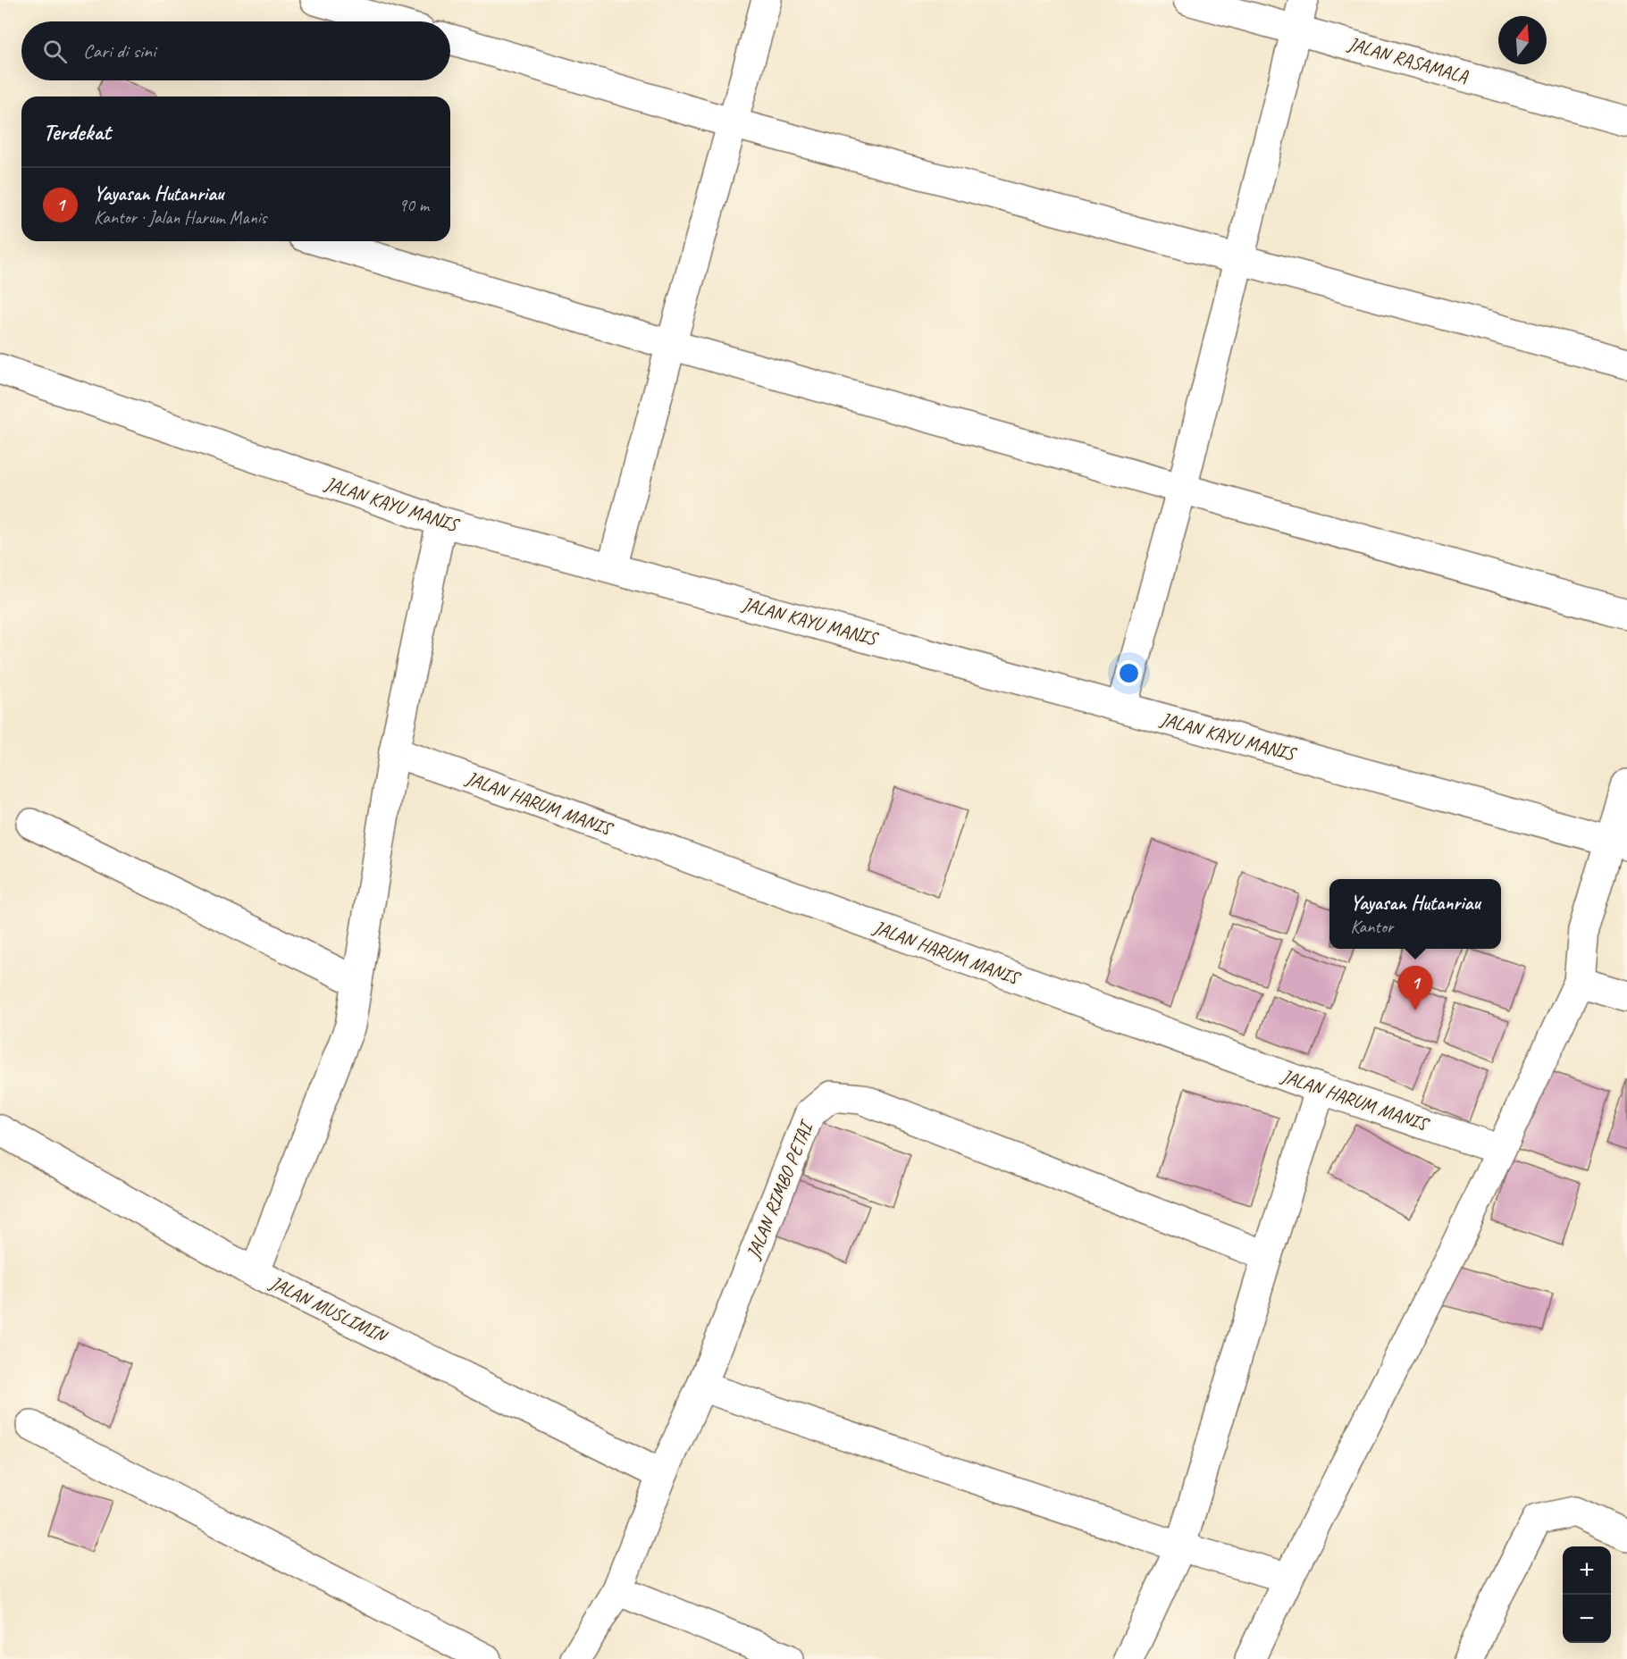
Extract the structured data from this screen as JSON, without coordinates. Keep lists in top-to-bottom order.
{
  "streets": {
    "street": [
      "JALAN RASAMALA",
      "JALAN KAYU MANIS",
      "JALAN HARUM MANIS",
      "JALAN RIMBO PETAI",
      "JALAN MUSLIMIN"
    ]
  },
  "crossings": [
    ["JALAN RIMBO PETAI", "JALAN MUSLIMIN"]
  ],
  "north": "top",
  "page": {
    "search": "Cari di sini",
    "heading": "Terdekat",
    "list": [
      {
        "mark": "1",
        "name": "Yayasan Hutanriau",
        "note": "Kantor · Jalan Harum Manis",
        "value": "90 m"
      }
    ],
    "popup": ["Yayasan Hutanriau", "Kantor"],
    "pins": "1",
    "map_buttons": ["+", "−"]
  }
}
